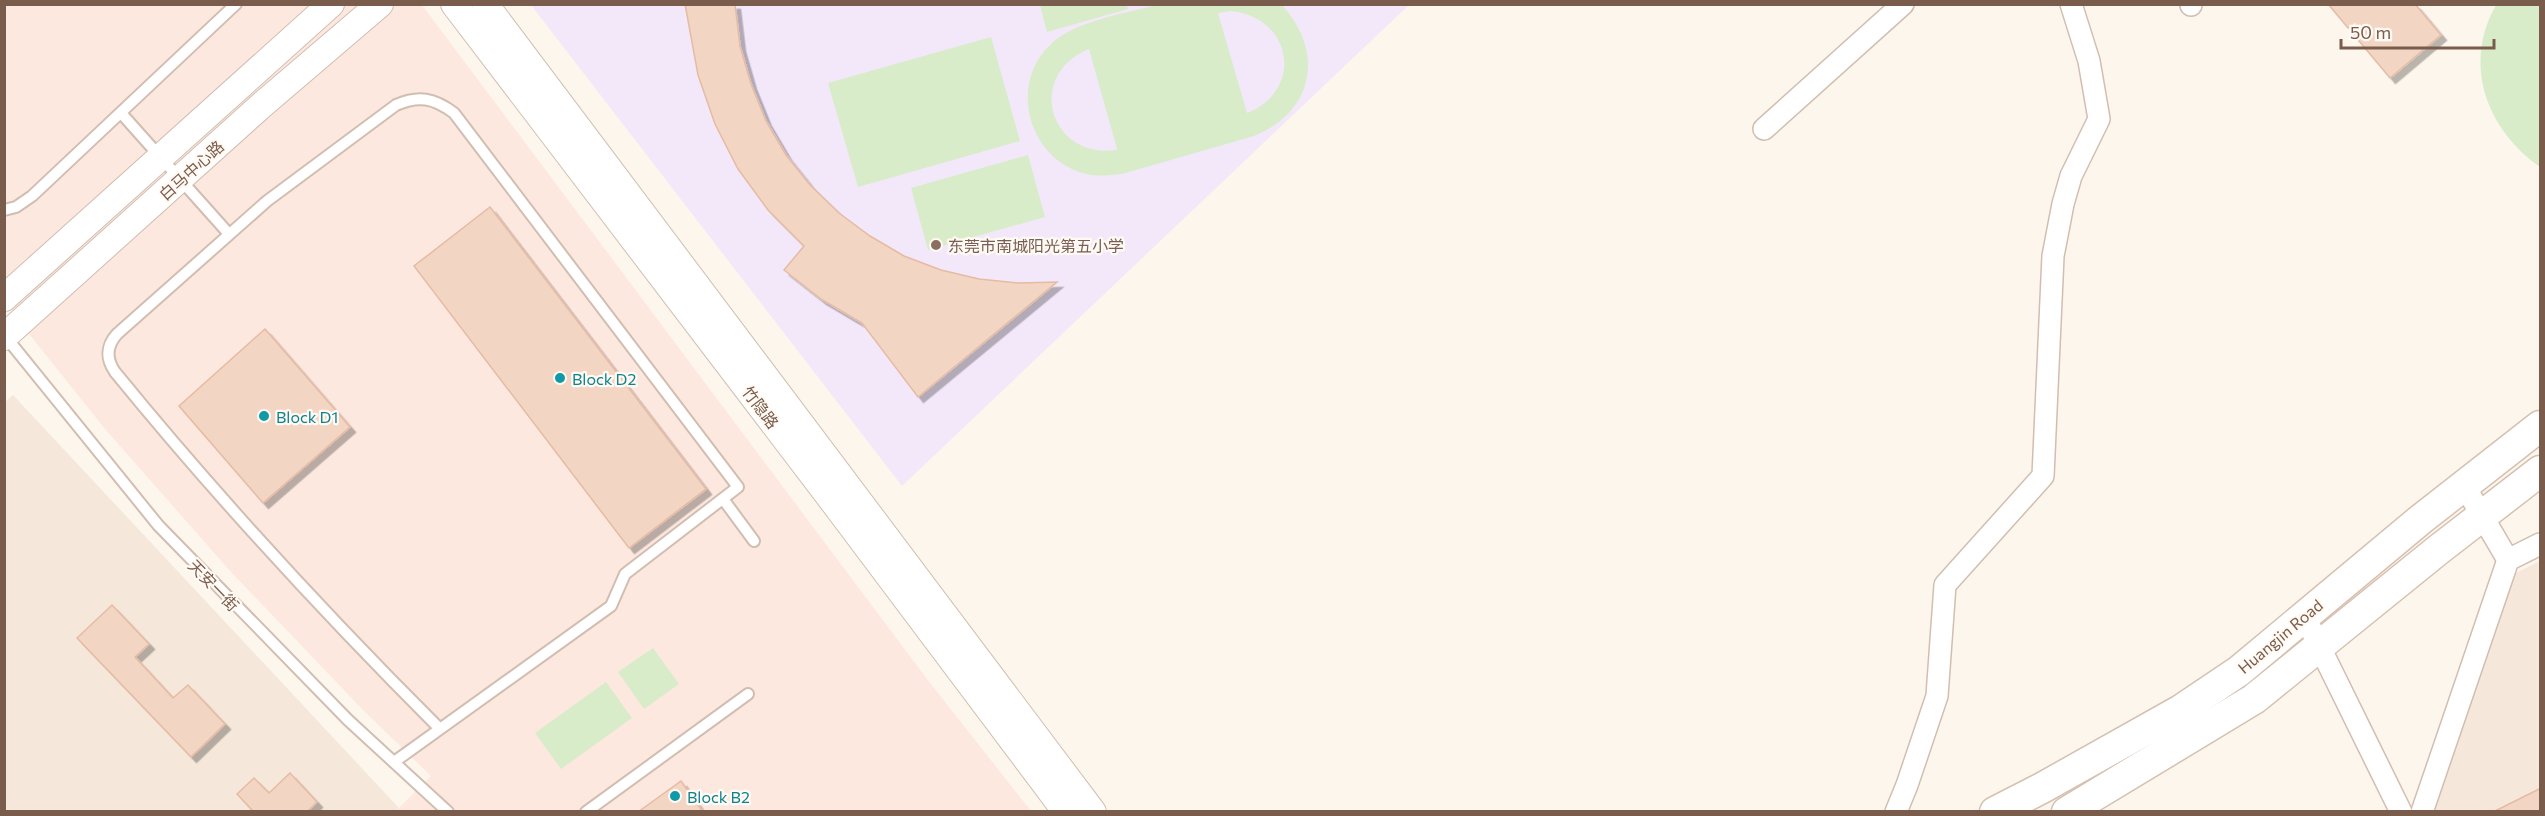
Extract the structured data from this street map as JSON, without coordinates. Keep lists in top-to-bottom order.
{
  "streets": {
    "main road": ["Huangjin Road"],
    "street": ["白马中心路", "竹隐路"],
    "lane": ["天安一街"]
  },
  "crossings": [
    ["白马中心路", "天安一街"]
  ],
  "places": [
    "东莞市南城阳光第五小学",
    "Block D2",
    "Block D1",
    "Block B2"
  ],
  "scale_bar": "50 m"
}
